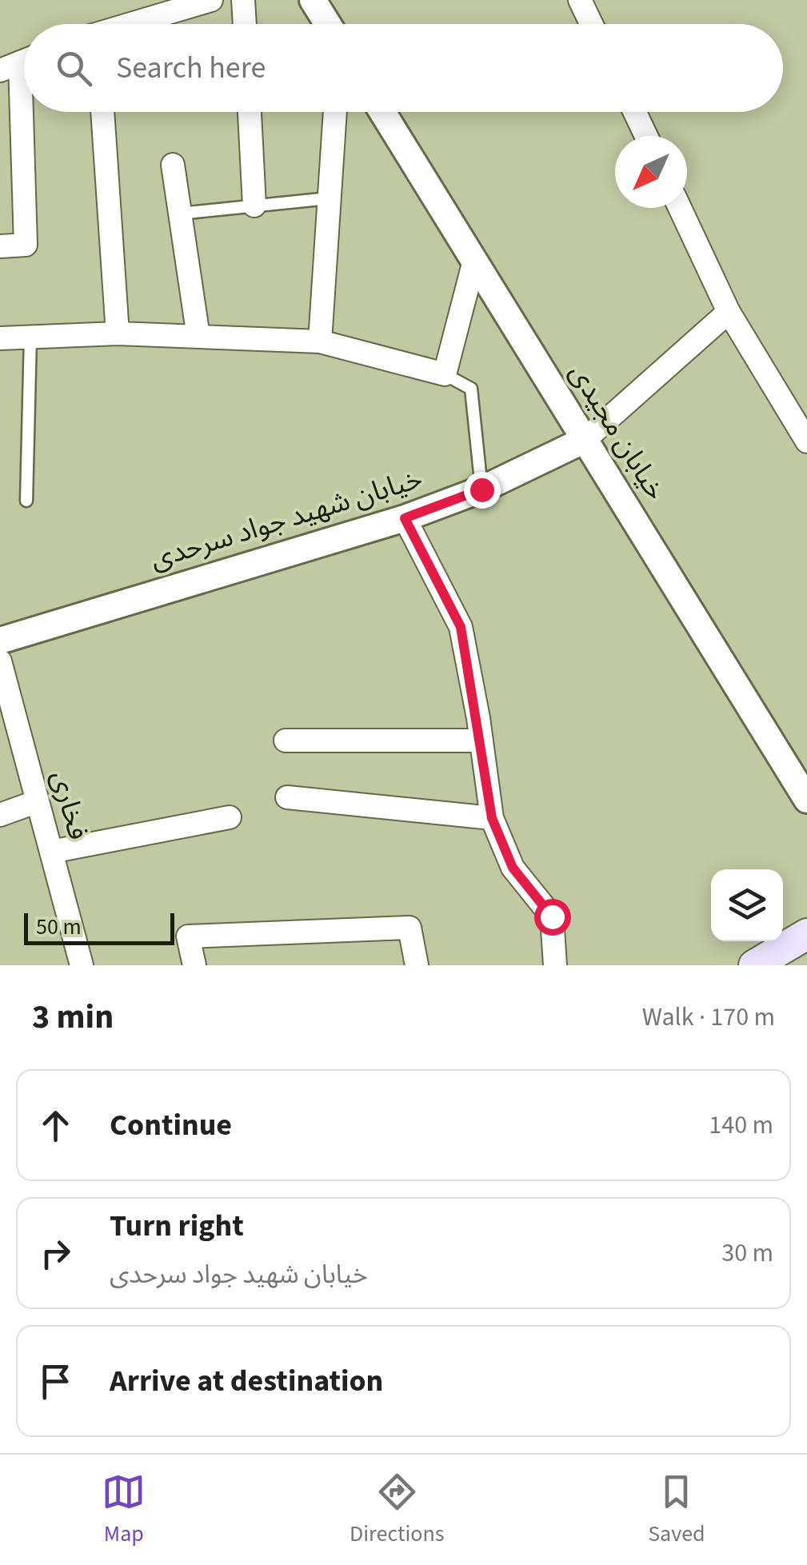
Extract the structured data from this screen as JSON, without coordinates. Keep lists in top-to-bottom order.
{
  "streets": {
    "street": ["خیابان مجیدی", "خیابان شهید جواد سرحدی", "فخاری"]
  },
  "crossings": [
    ["خیابان مجیدی", "خیابان شهید جواد سرحدی"]
  ],
  "scale_bar": "50 m",
  "north": "bottom left",
  "page": {
    "search": "Search here",
    "scale": "50 m",
    "heading": ["3 min", "Walk · 170 m"],
    "list": [
      ["Continue", "140 m"],
      ["Turn right", "خیابان شهید جواد سرحدی", "30 m"],
      "Arrive at destination"
    ],
    "nav": ["Map", "Directions", "Saved"]
  }
}
